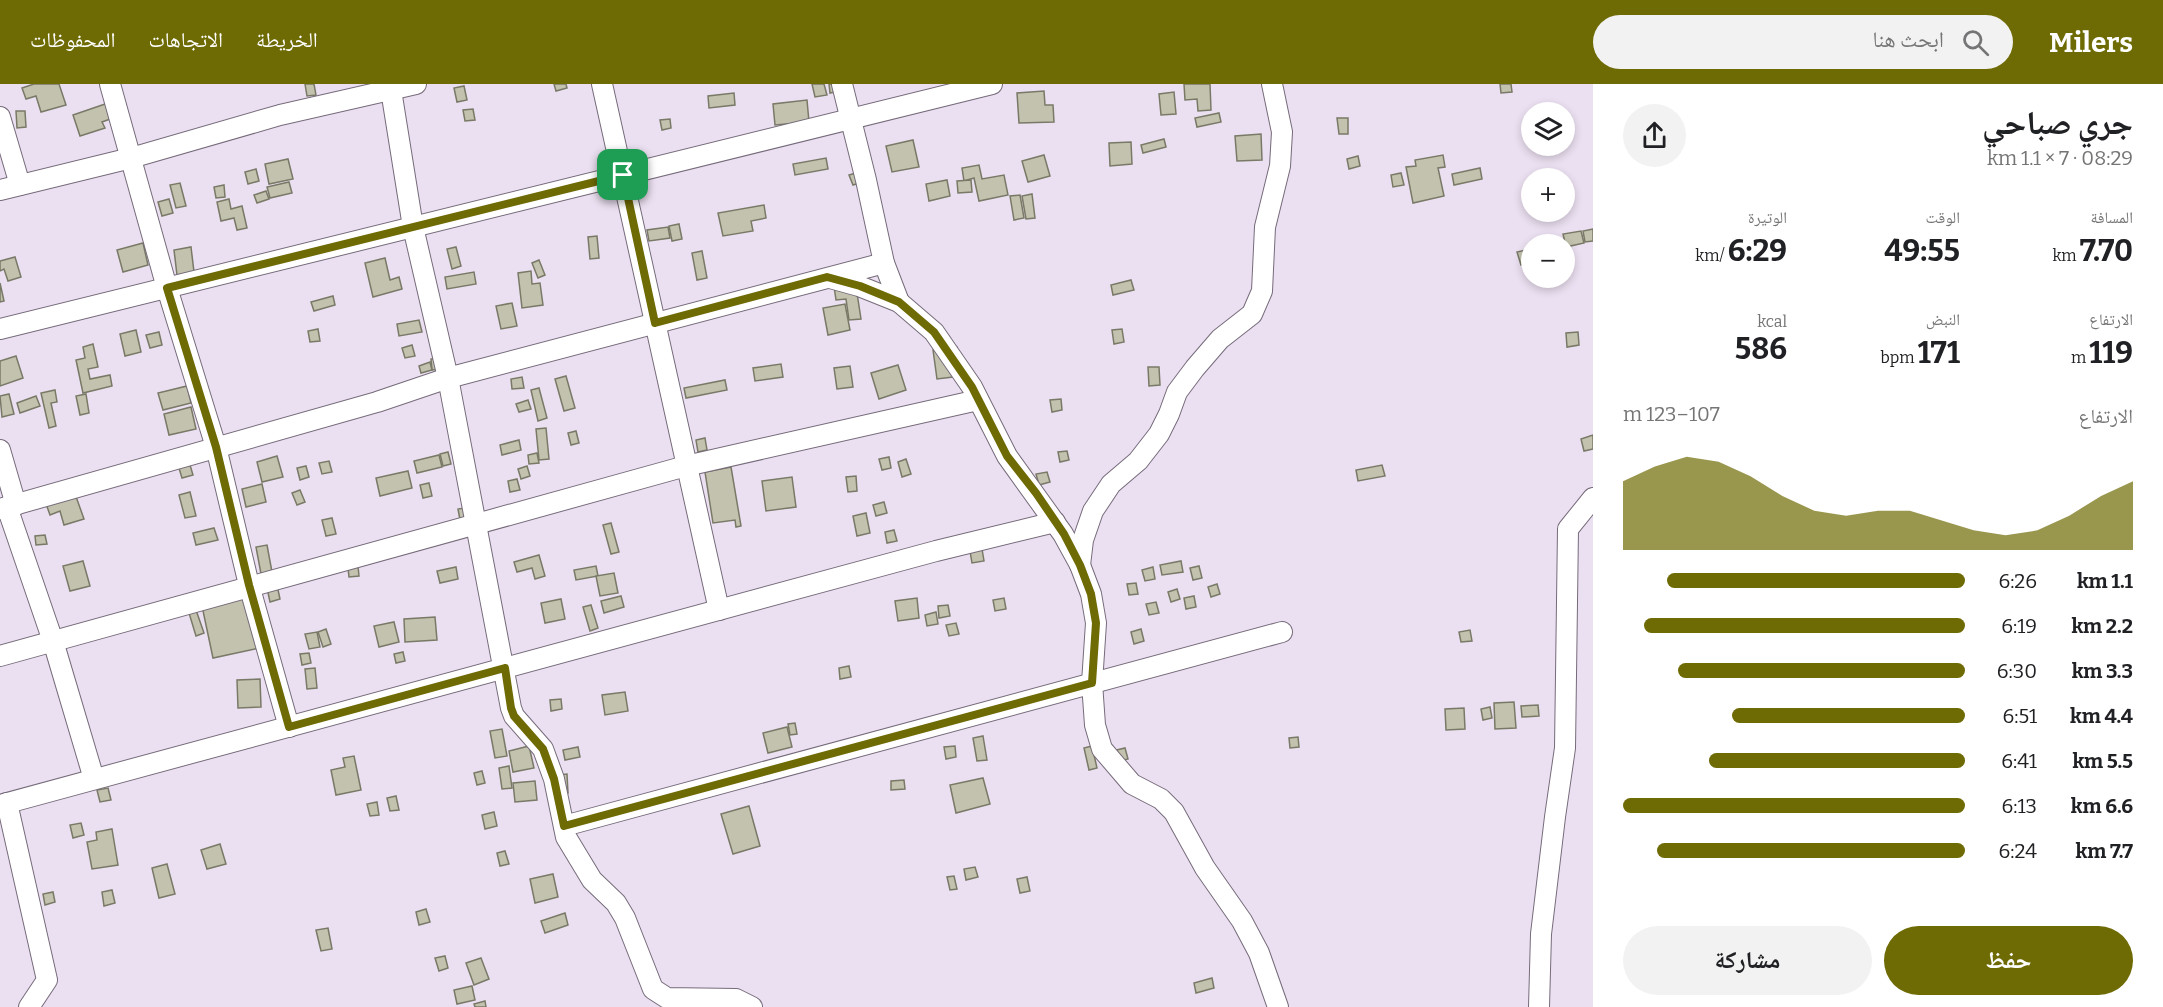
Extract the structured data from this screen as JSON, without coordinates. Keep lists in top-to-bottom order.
{
  "page": {
    "header": "Milers",
    "search": "ابحث هنا",
    "nav": ["الخريطة", "الاتجاهات", "المحفوظات"],
    "heading": ["جري صباحي", "08:29 · 7 × 1.1 km"],
    "map_buttons": ["+", "−"],
    "stats": [
      ["المسافة", "7.70 km"],
      ["الوقت", "49:55"],
      ["الوتيرة", "6:29 /km"],
      ["الارتفاع", "119 m"],
      ["النبض", "171 bpm"],
      ["kcal", "586"]
    ],
    "chart": ["الارتفاع", "107–123 m"],
    "list": [
      {
        "name": "1.1 km",
        "note": "6:26"
      },
      {
        "name": "2.2 km",
        "note": "6:19"
      },
      {
        "name": "3.3 km",
        "note": "6:30"
      },
      {
        "name": "4.4 km",
        "note": "6:51"
      },
      {
        "name": "5.5 km",
        "note": "6:41"
      },
      {
        "name": "6.6 km",
        "note": "6:13"
      },
      {
        "name": "7.7 km",
        "note": "6:24"
      }
    ],
    "buttons": ["حفظ", "مشاركة"]
  }
}
